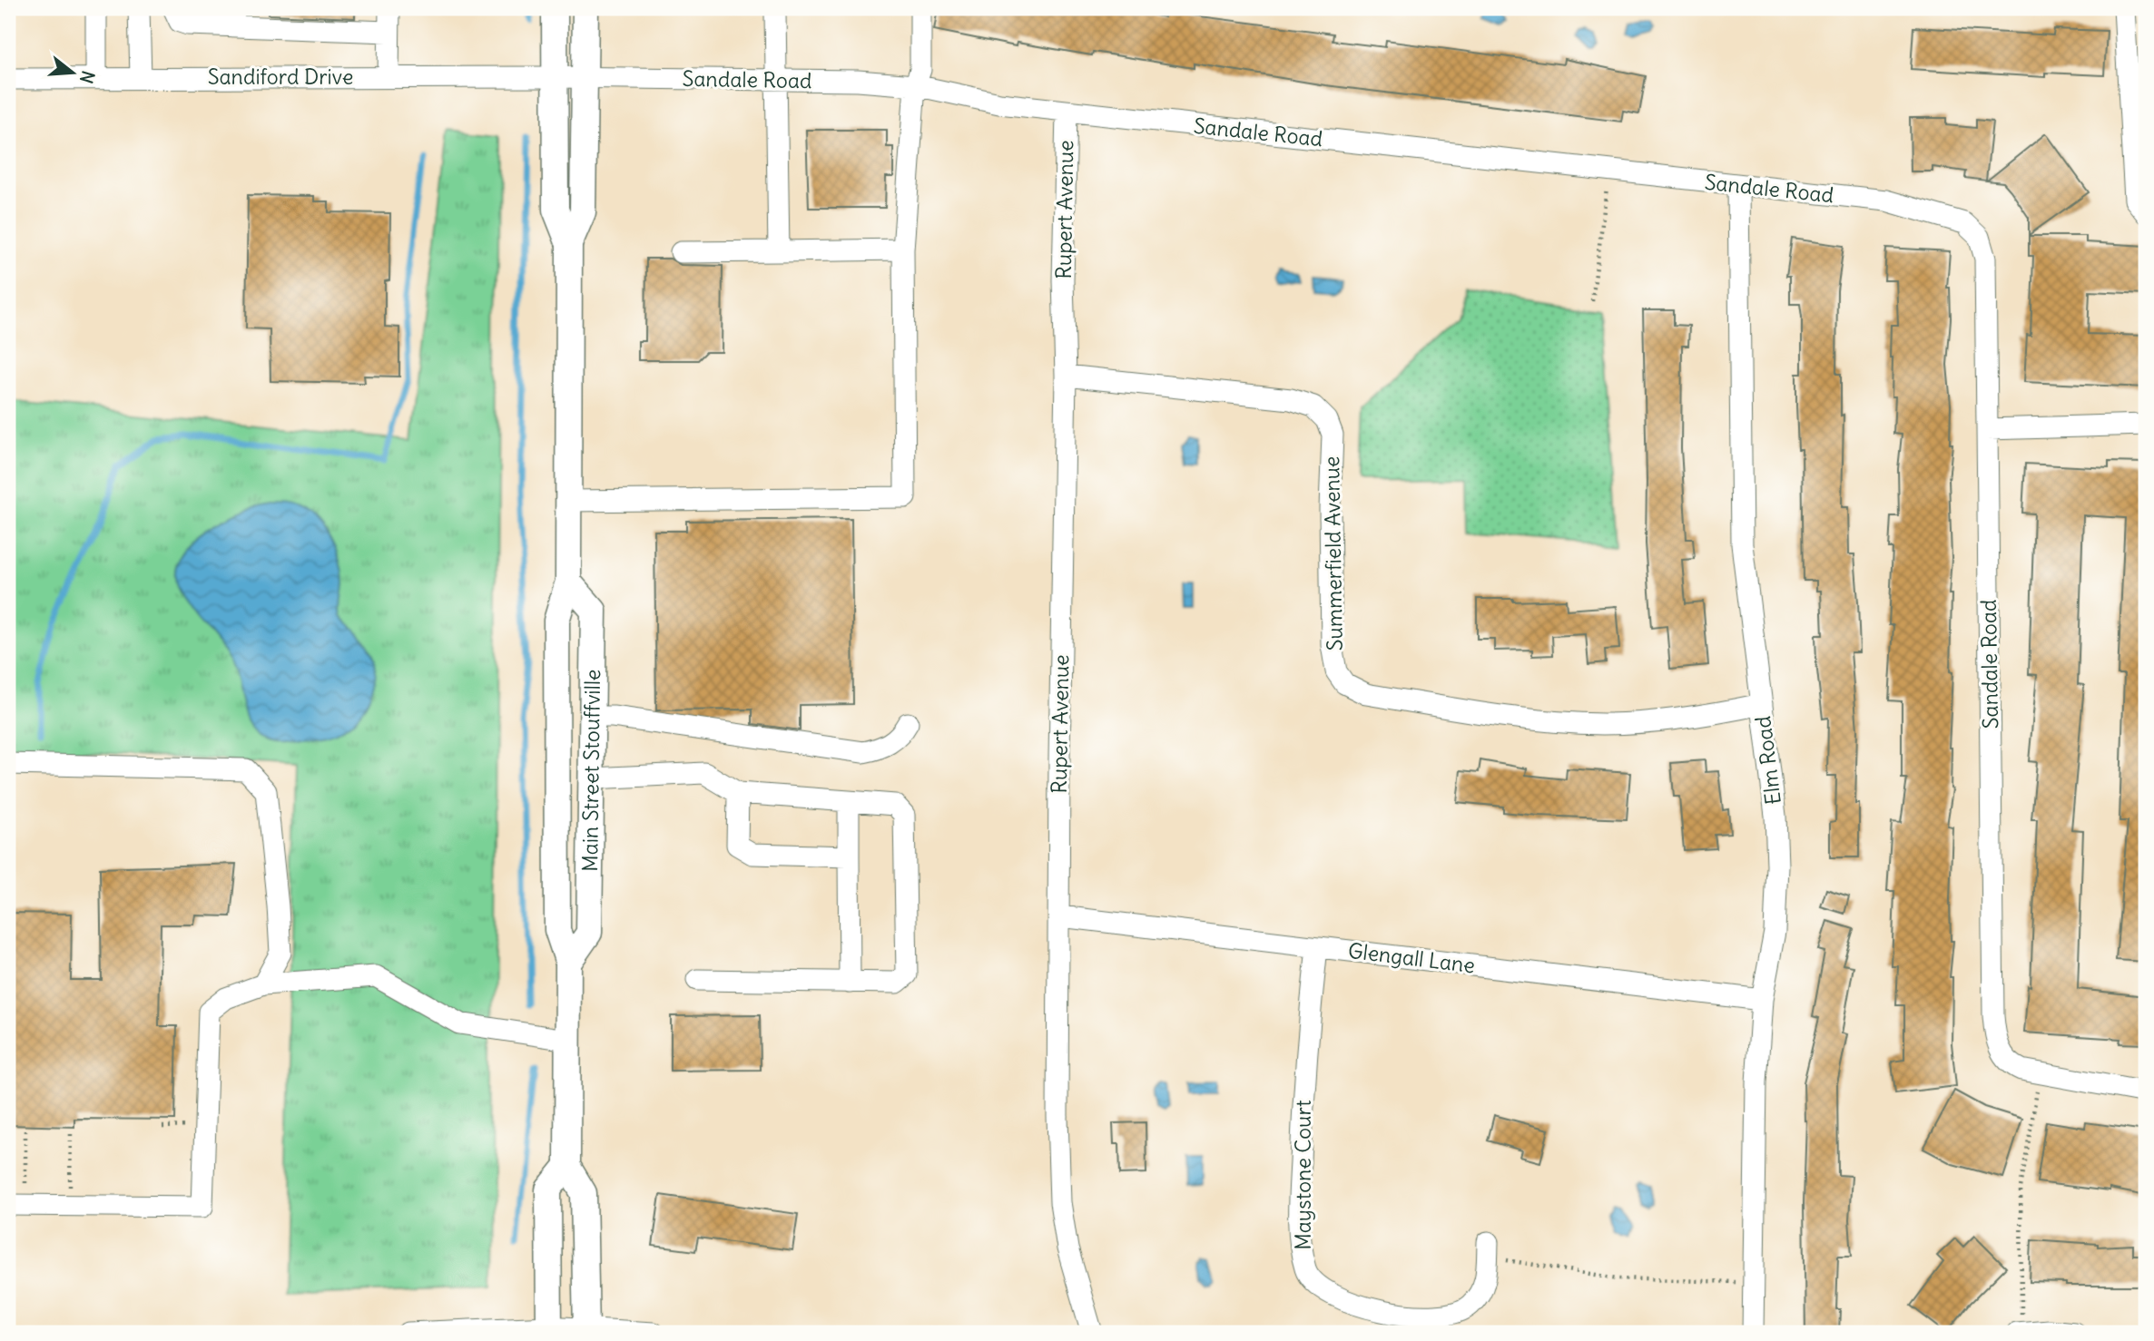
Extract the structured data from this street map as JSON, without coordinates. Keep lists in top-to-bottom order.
{
  "streets": {
    "main road": ["Main Street Stouffville"],
    "street": [
      "Sandiford Drive",
      "Sandale Road",
      "Rupert Avenue",
      "Summerfield Avenue",
      "Elm Road",
      "Glengall Lane",
      "Maystone Court"
    ]
  },
  "crossings": [
    ["Sandiford Drive", "Sandale Road"],
    ["Sandiford Drive", "Main Street Stouffville"],
    ["Sandale Road", "Rupert Avenue"],
    ["Sandale Road", "Elm Road"],
    ["Sandale Road", "Main Street Stouffville"],
    ["Rupert Avenue", "Summerfield Avenue"],
    ["Rupert Avenue", "Glengall Lane"],
    ["Summerfield Avenue", "Elm Road"],
    ["Elm Road", "Glengall Lane"],
    ["Glengall Lane", "Maystone Court"]
  ],
  "north": "right"
}
